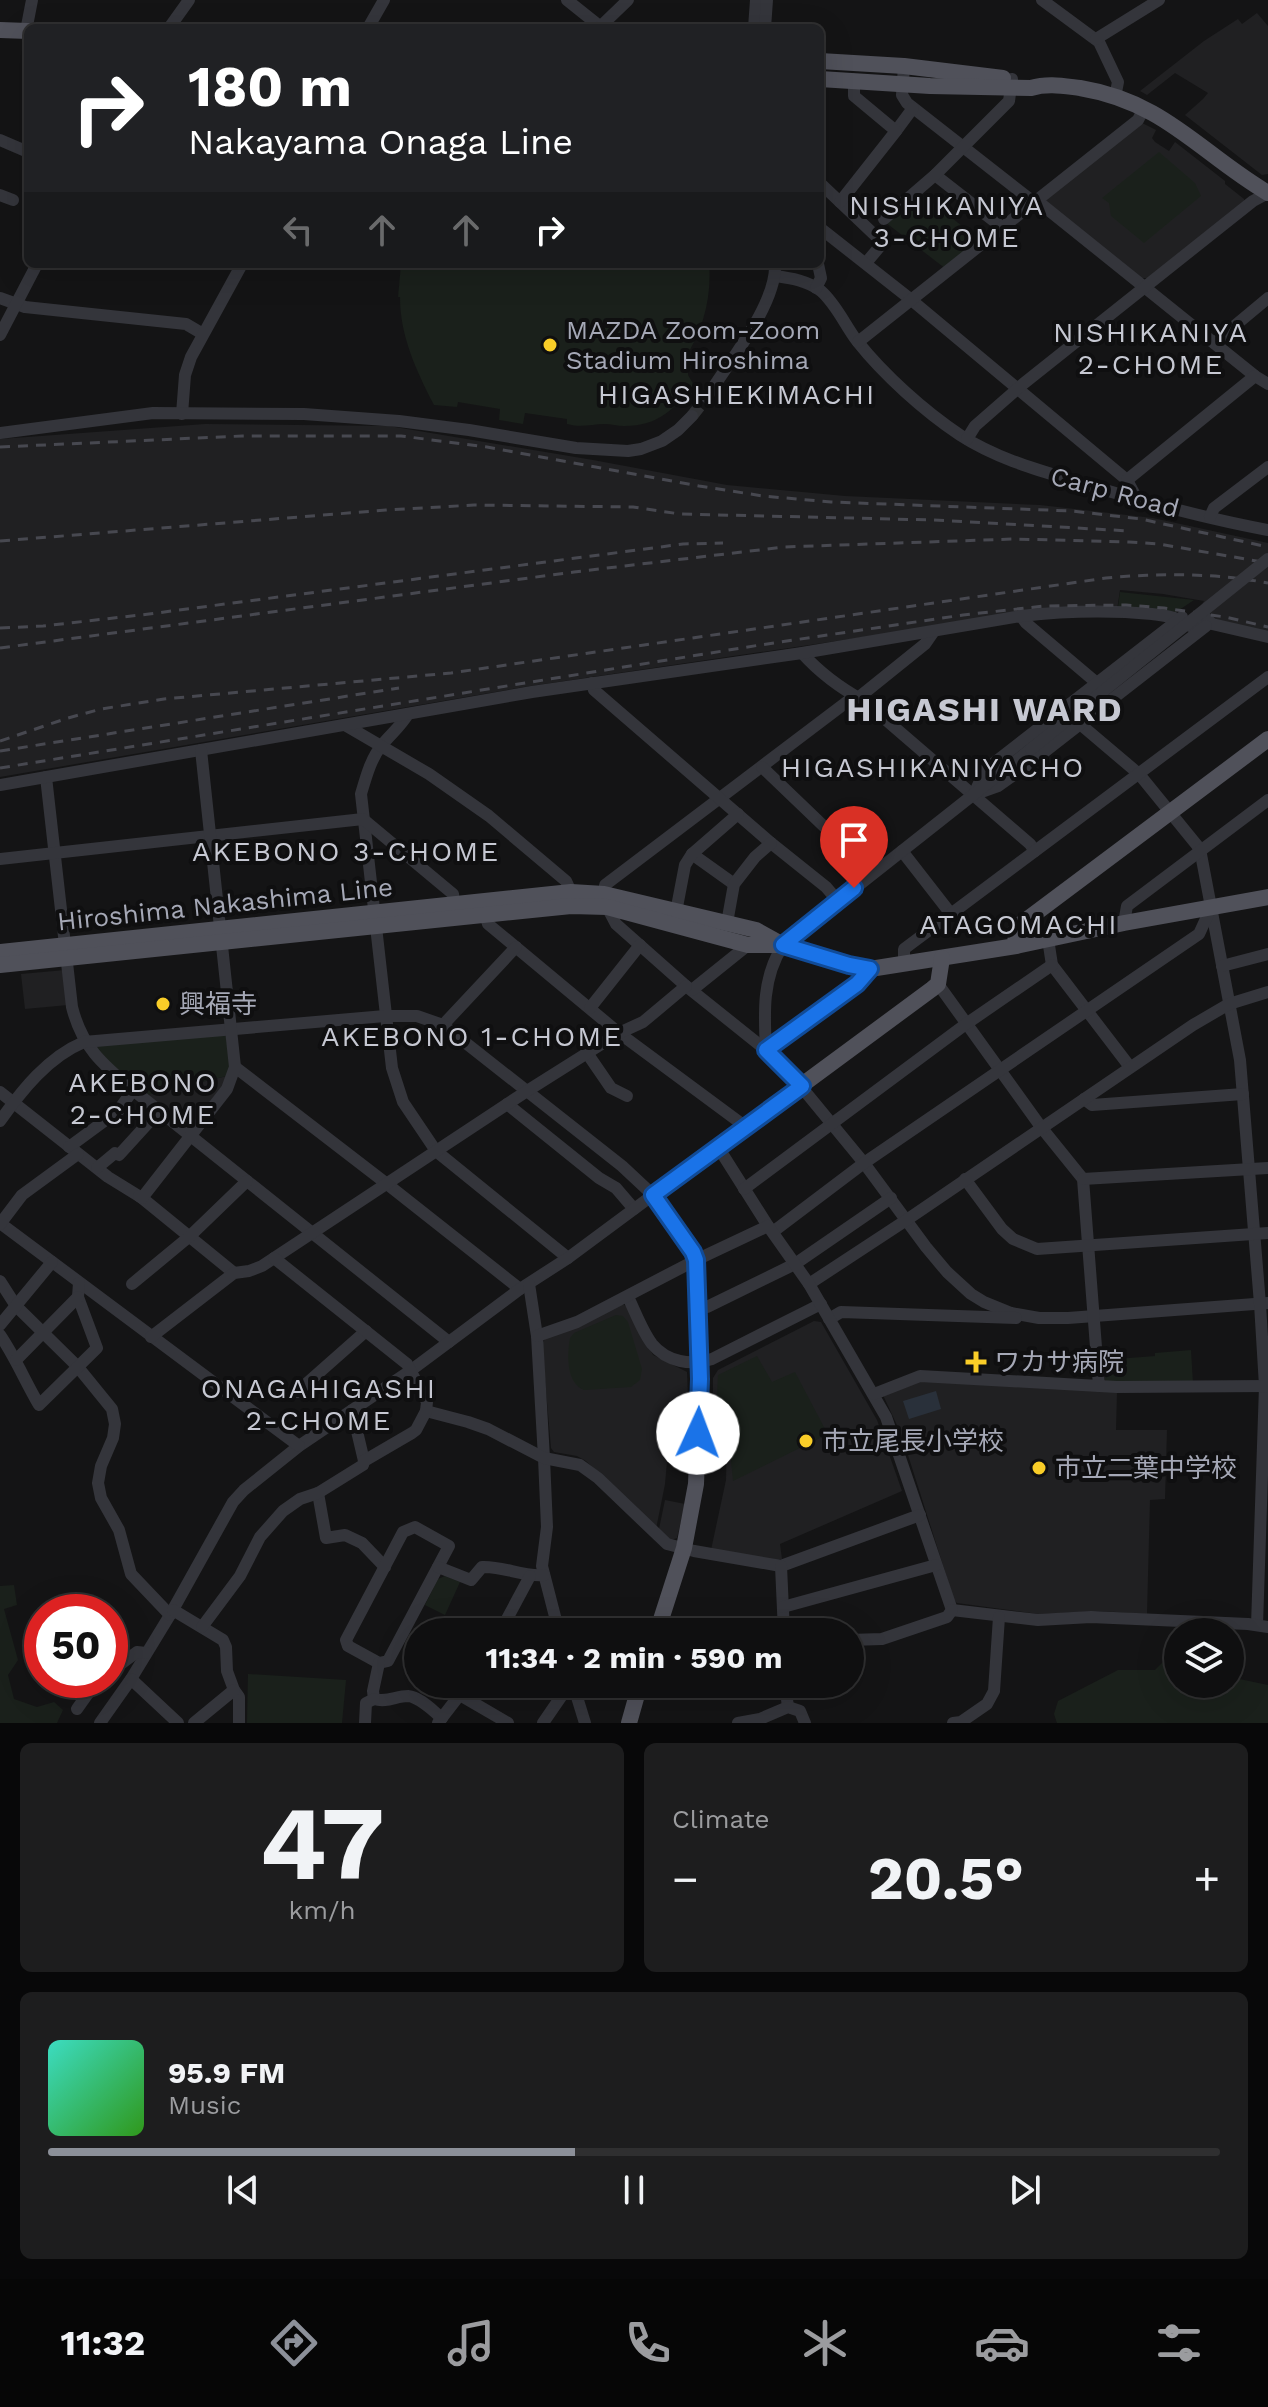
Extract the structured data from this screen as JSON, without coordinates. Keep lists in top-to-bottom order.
{
  "streets": {
    "main road": ["Hiroshima Nakashima Line"],
    "street": ["Carp Road"]
  },
  "districts": [
    "NISHIKANIYA 3-CHOME",
    "NISHIKANIYA 2-CHOME",
    "HIGASHIEKIMACHI",
    "HIGASHI WARD",
    "HIGASHIKANIYACHO",
    "AKEBONO 3-CHOME",
    "ATAGOMACHI",
    "AKEBONO 1-CHOME",
    "AKEBONO 2-CHOME",
    "ONAGAHIGASHI 2-CHOME"
  ],
  "places": {
    "other": [
      "MAZDA Zoom-Zoom Stadium Hiroshima",
      "興福寺",
      "市立尾長小学校",
      "市立二葉中学校"
    ],
    "health": ["ワカサ病院"]
  },
  "page": {
    "turn": ["180 m", "Nakayama Onaga Line"],
    "limit": "50",
    "trip": "11:34 · 2 min · 590 m",
    "tile": [
      ["47", "km/h"],
      "Climate"
    ],
    "heat": ["−", "20.5°", "+"],
    "song": ["95.9 FM", "Music"],
    "tabs": "11:32"
  }
}
